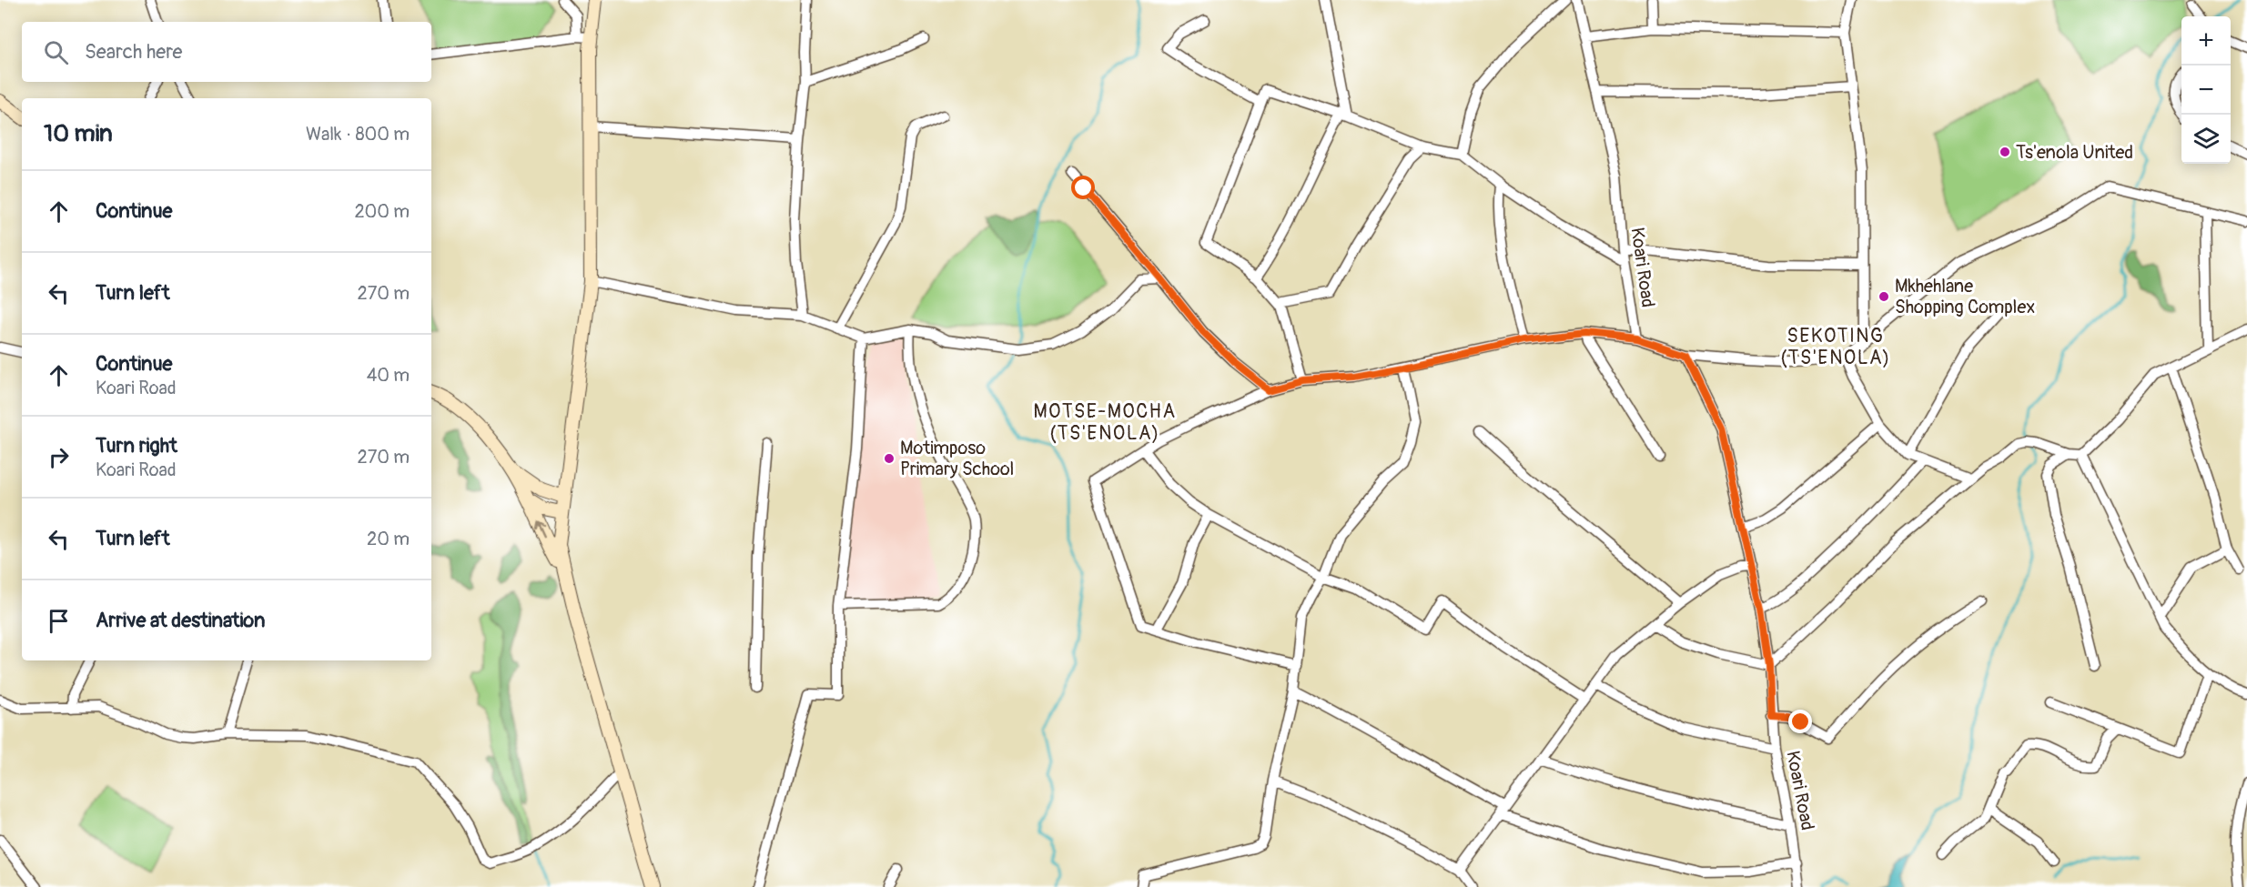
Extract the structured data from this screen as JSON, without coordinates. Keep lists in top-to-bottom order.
{
  "streets": {
    "street": ["Koari Road"]
  },
  "districts": ["SEKOTING (TS'ENOLA)", "MOTSE-MOCHA (TS'ENOLA)"],
  "places": ["Ts'enola United", "Mkhehlane Shopping Complex", "Motimposo Primary School"],
  "page": {
    "map_buttons": ["+", "−"],
    "search": "Search here",
    "heading": ["10 min", "Walk · 800 m"],
    "list": [
      ["Continue", "200 m"],
      ["Turn left", "270 m"],
      ["Continue", "Koari Road", "40 m"],
      ["Turn right", "Koari Road", "270 m"],
      ["Turn left", "20 m"],
      "Arrive at destination"
    ]
  }
}
